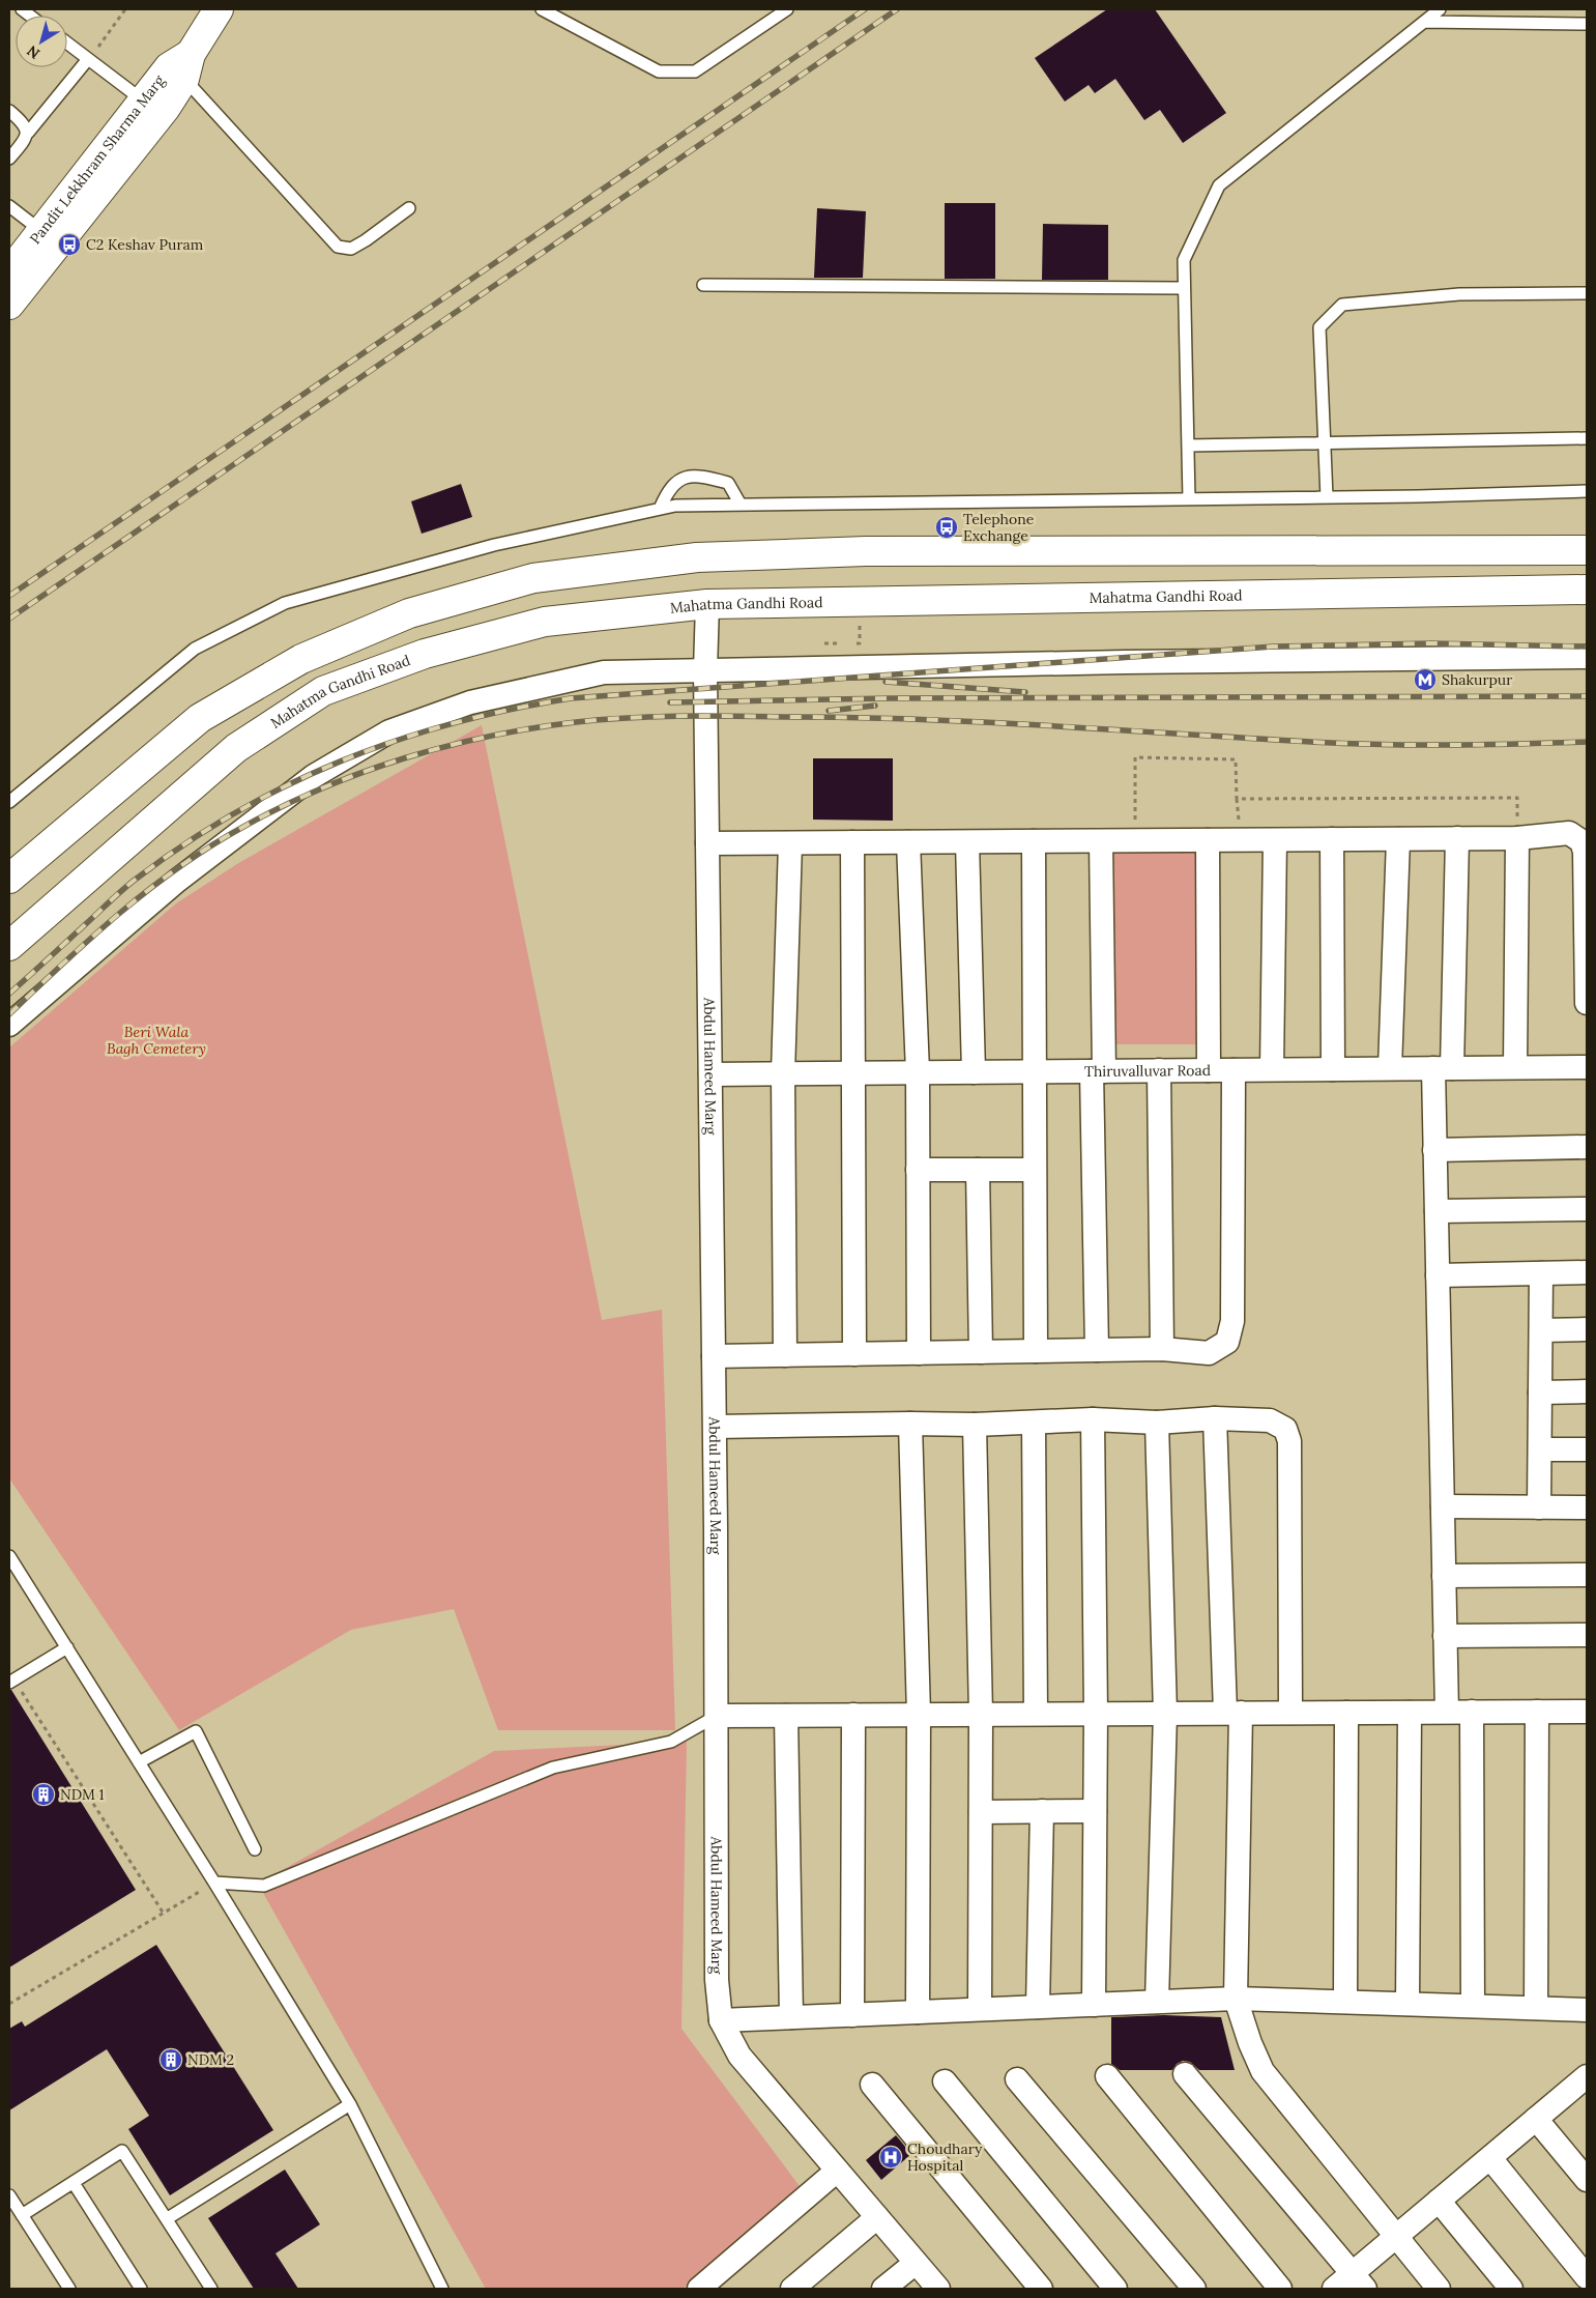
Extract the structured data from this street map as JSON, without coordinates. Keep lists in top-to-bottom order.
{
  "streets": {
    "main road": ["Pandit Lekkhram Sharma Marg", "Mahatma Gandhi Road"],
    "street": ["Abdul Hameed Marg", "Thiruvalluvar Road"]
  },
  "crossings": [
    ["Mahatma Gandhi Road", "Abdul Hameed Marg"],
    ["Abdul Hameed Marg", "Thiruvalluvar Road"]
  ],
  "parks": ["Beri Wala Bagh Cemetery"],
  "places": {
    "bus stop": ["C2 Keshav Puram", "Telephone Exchange"],
    "metro station": ["Shakurpur"],
    "building": ["NDM 1", "NDM 2"],
    "hospital": ["Choudhary Hospital"]
  },
  "north": "bottom left"
}
